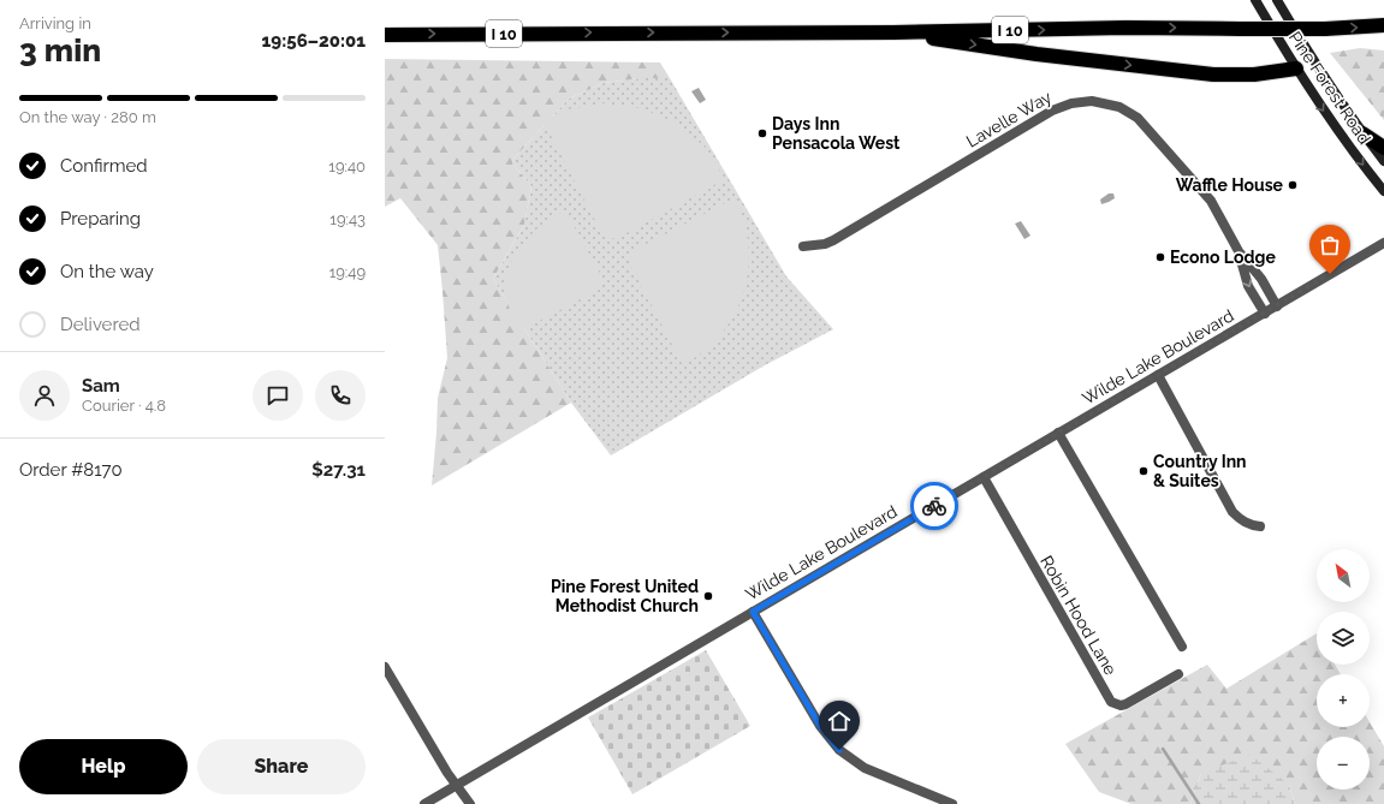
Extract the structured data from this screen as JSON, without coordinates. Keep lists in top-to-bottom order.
{
  "streets": {
    "highway": ["I 10"],
    "main road": ["Pine Forest Road"],
    "street": ["Lavelle Way", "Wilde Lake Boulevard", "Robin Hood Lane"]
  },
  "crossings": [
    ["Lavelle Way", "Wilde Lake Boulevard"],
    ["Wilde Lake Boulevard", "Robin Hood Lane"]
  ],
  "places": [
    "Days Inn Pensacola West",
    "Waffle House",
    "Econo Lodge",
    "Country Inn & Suites",
    "Pine Forest United Methodist Church"
  ],
  "north": "top left",
  "page": {
    "heading": ["3 min", "Arriving in", "19:56–20:01"],
    "panel": [
      "Sam",
      "Courier · 4.8",
      "Order #8170",
      "$27.31"
    ],
    "bar": "On the way · 280 m",
    "list": [
      ["Confirmed", "19:40"],
      ["Preparing", "19:43"],
      ["On the way", "19:49"],
      "Delivered"
    ],
    "map_buttons": ["+", "−"],
    "buttons": ["Help", "Share"]
  }
}
